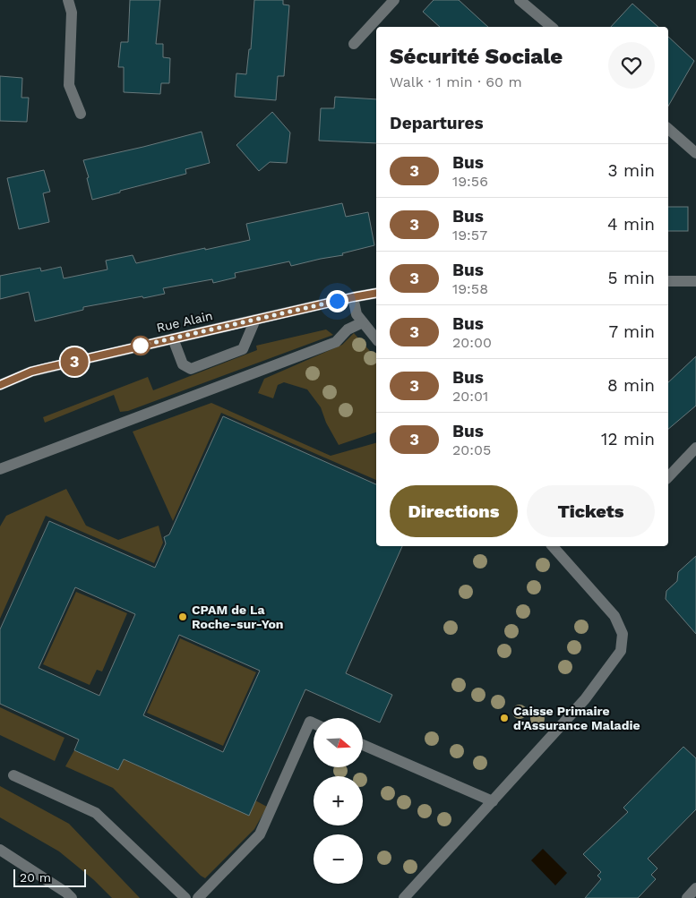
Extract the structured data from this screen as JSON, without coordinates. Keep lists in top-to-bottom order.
{
  "streets": {
    "street": ["Rue Alain"]
  },
  "places": ["CPAM de La Roche-sur-Yon", "Caisse Primaire d'Assurance Maladie"],
  "lines": ["bus line 3"],
  "scale_bar": "20 m",
  "north": "right",
  "page": {
    "on_map": "3",
    "heading": [
      ["Sécurité Sociale", "Walk · 1 min · 60 m"],
      "Departures"
    ],
    "list": [
      {
        "mark": "3",
        "name": "Bus",
        "note": "19:56",
        "value": "3 min"
      },
      {
        "mark": "3",
        "name": "Bus",
        "note": "19:57",
        "value": "4 min"
      },
      {
        "mark": "3",
        "name": "Bus",
        "note": "19:58",
        "value": "5 min"
      },
      {
        "mark": "3",
        "name": "Bus",
        "note": "20:00",
        "value": "7 min"
      },
      {
        "mark": "3",
        "name": "Bus",
        "note": "20:01",
        "value": "8 min"
      },
      {
        "mark": "3",
        "name": "Bus",
        "note": "20:05",
        "value": "12 min"
      }
    ],
    "buttons": ["Directions", "Tickets"],
    "map_buttons": ["+", "−"],
    "scale": "20 m"
  }
}
